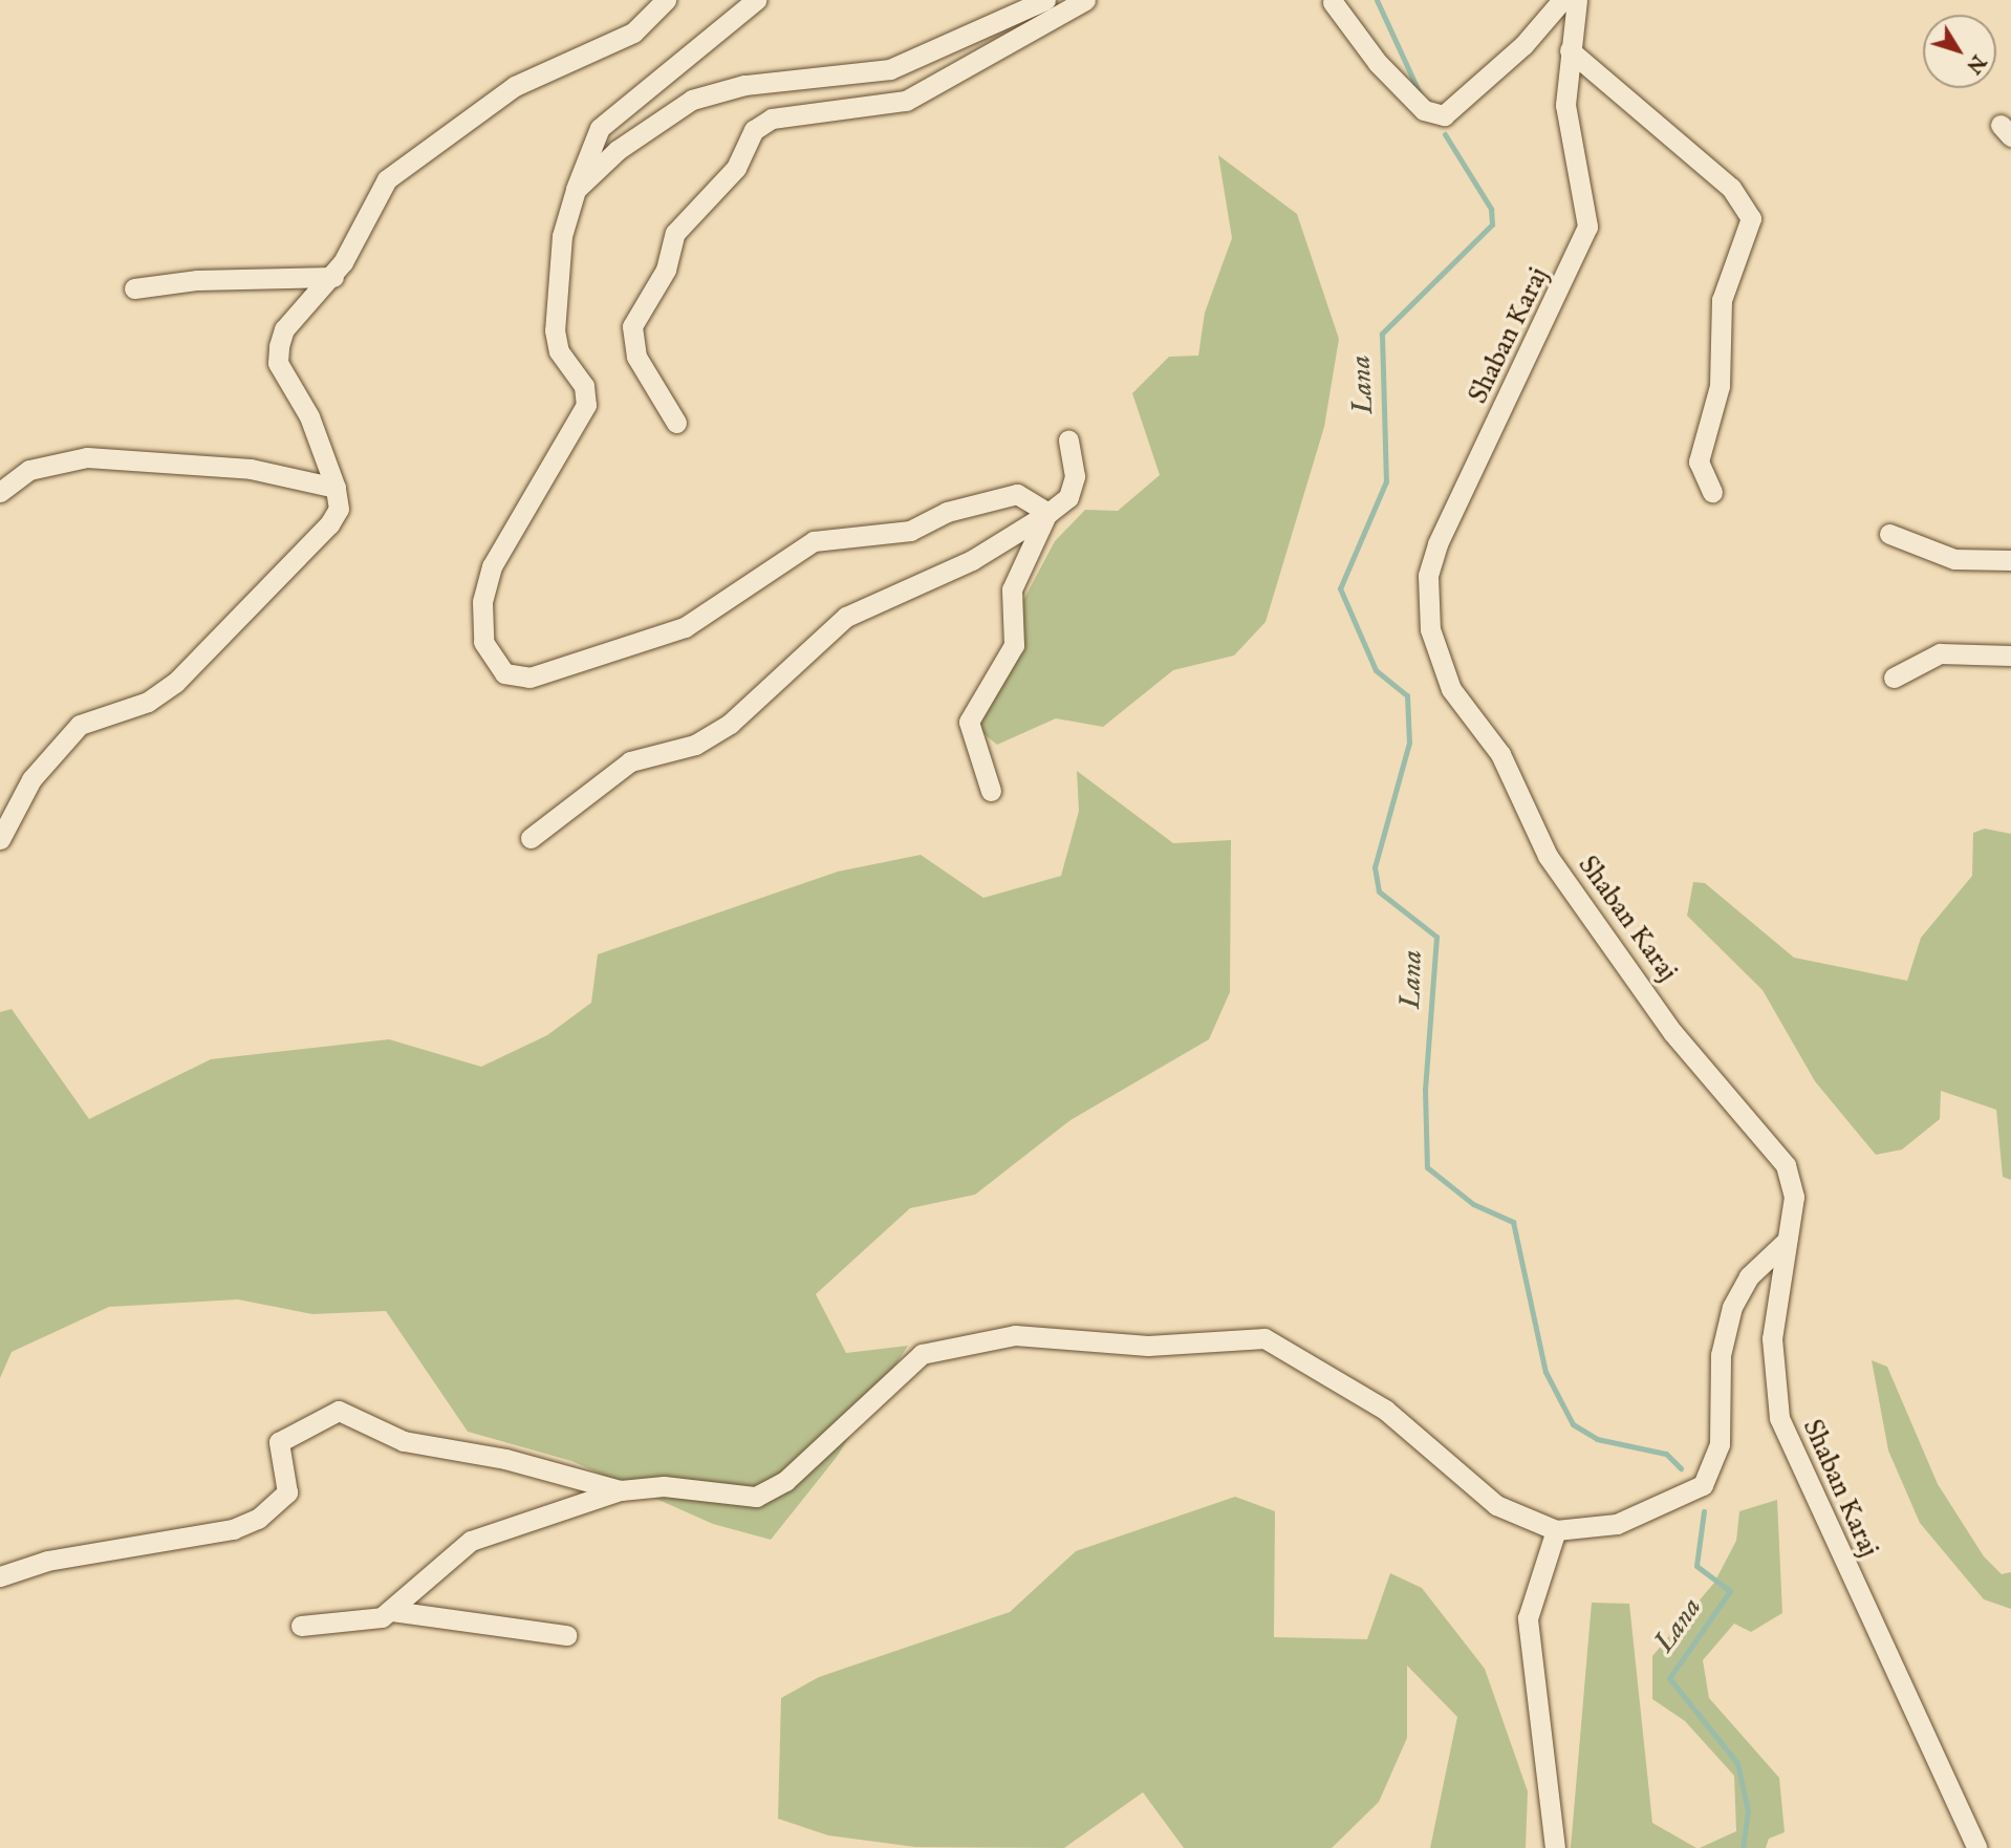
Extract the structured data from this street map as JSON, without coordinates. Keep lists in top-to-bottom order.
{
  "streets": {
    "street": ["Shaban Karaj"]
  },
  "water": ["Lana"],
  "north": "bottom right"
}
